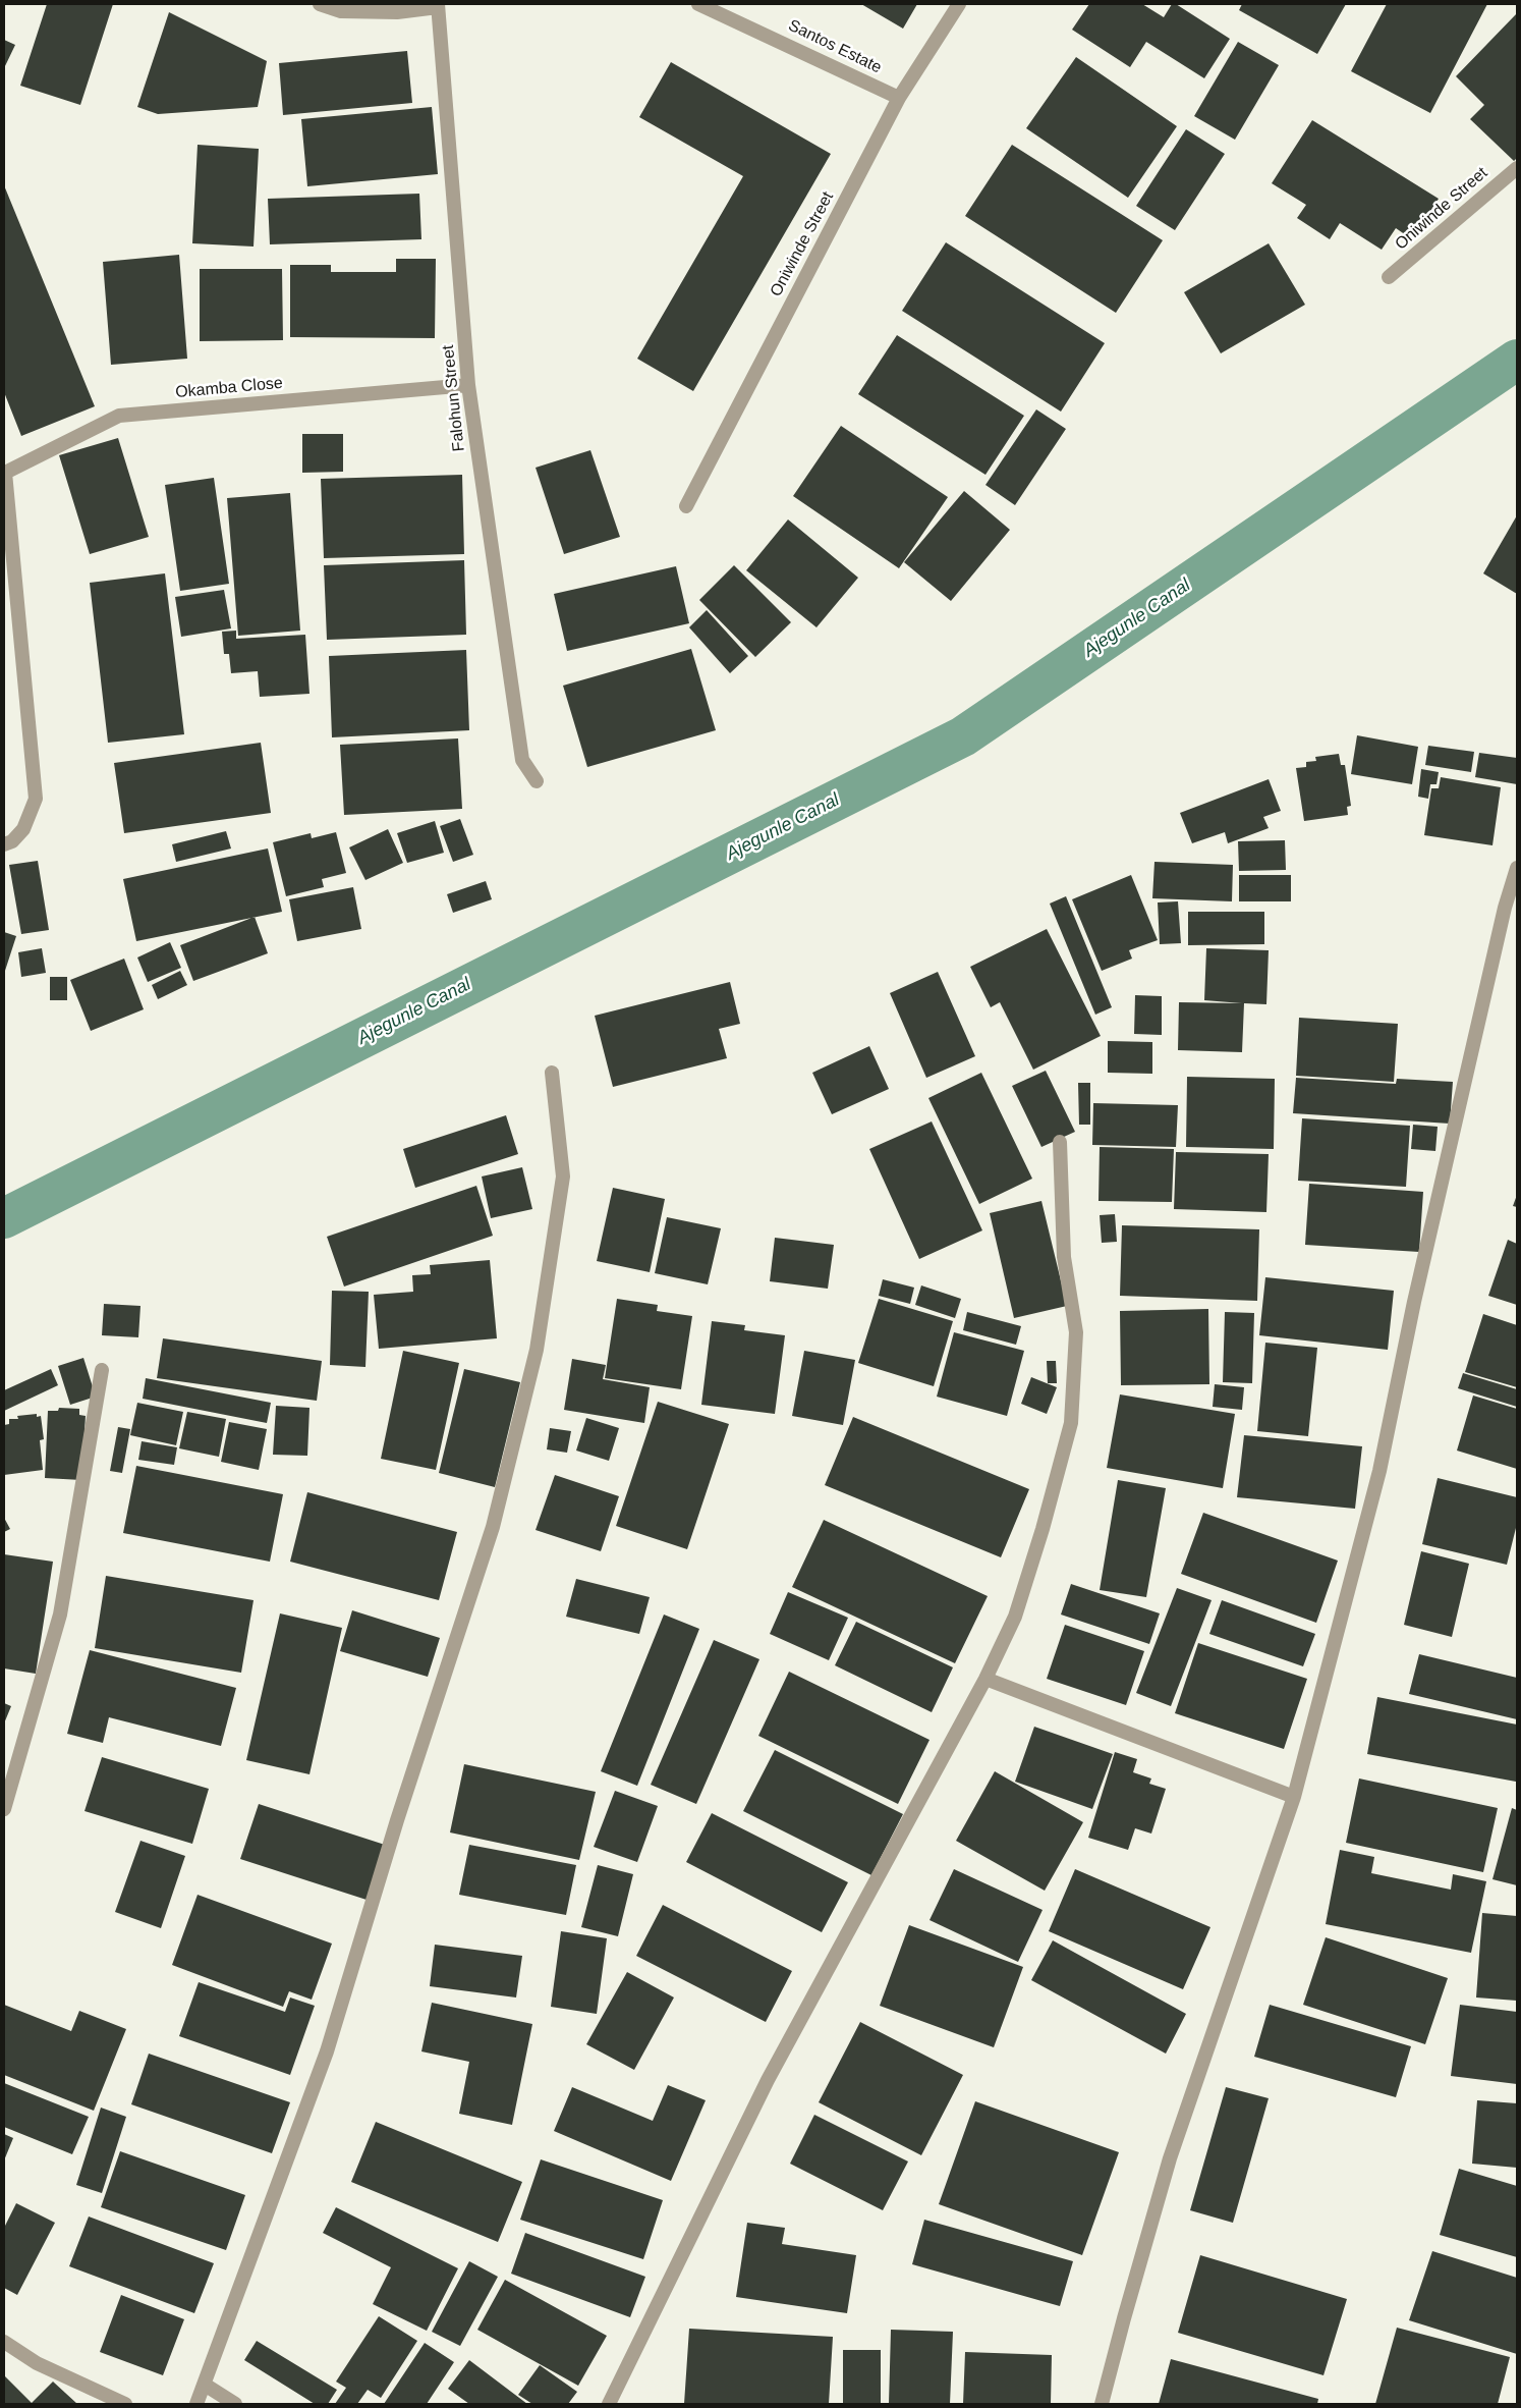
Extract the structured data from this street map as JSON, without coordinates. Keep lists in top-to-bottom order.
{
  "streets": {
    "street": [
      "Santos Estate",
      "Oniwinde Street",
      "Okamba Close",
      "Falohun Street"
    ]
  },
  "crossings": [
    ["Santos Estate", "Oniwinde Street"],
    ["Okamba Close", "Falohun Street"]
  ],
  "water": ["Ajegunle Canal"]
}
